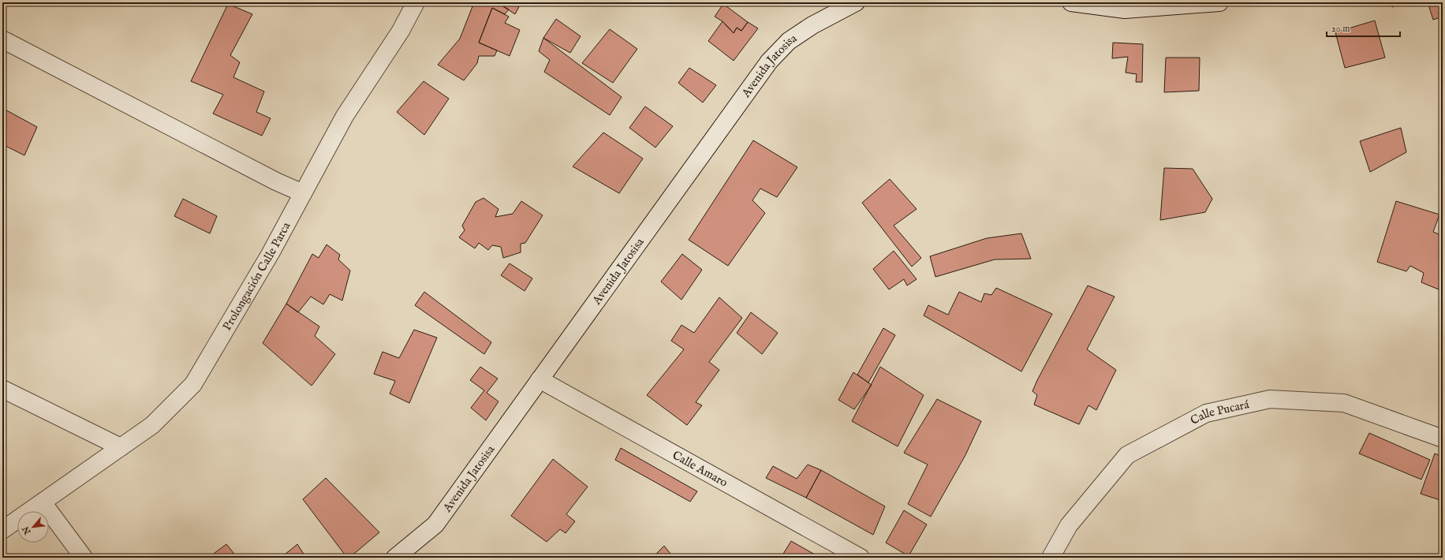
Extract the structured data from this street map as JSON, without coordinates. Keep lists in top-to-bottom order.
{
  "streets": {
    "street": [
      "Avenida Jatosisa",
      "Prolongación Calle Parca",
      "Calle Pucará",
      "Calle Amaro"
    ]
  },
  "crossings": [
    ["Avenida Jatosisa", "Calle Amaro"]
  ],
  "scale_bar": "20 m",
  "north": "bottom left"
}
